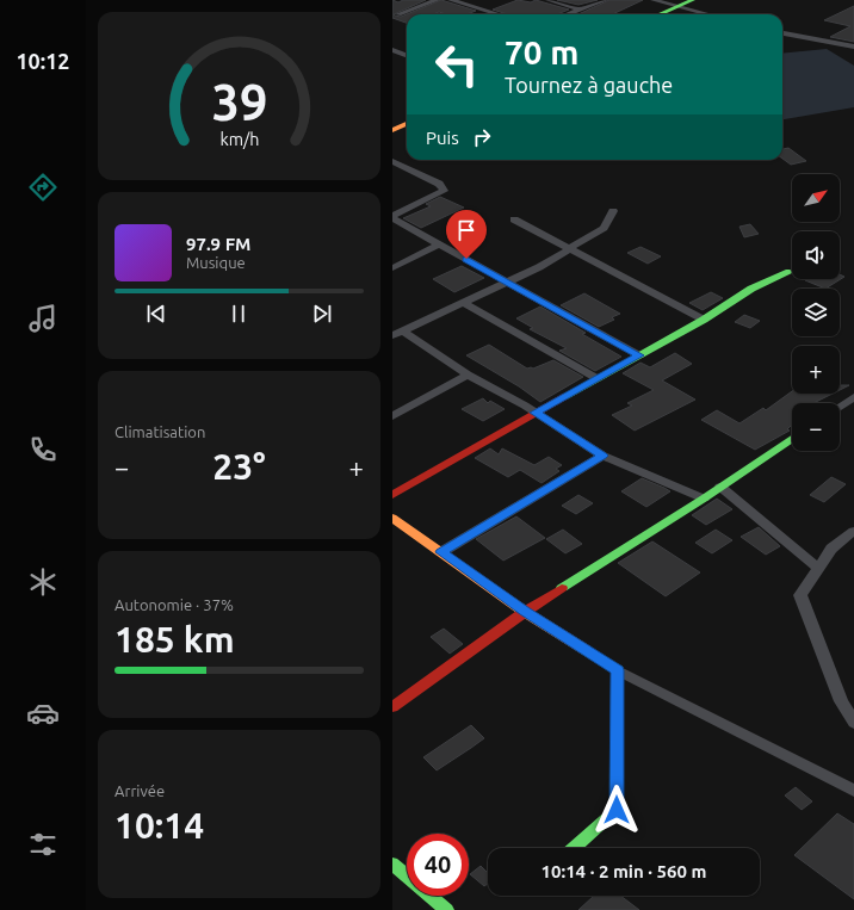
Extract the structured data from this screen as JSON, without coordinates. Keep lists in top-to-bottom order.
{
  "north": "top right",
  "page": {
    "tabs": "10:12",
    "turn": ["70 m", "Tournez à gauche"],
    "then": "Puis",
    "map_buttons": ["+", "−"],
    "song": ["97.9 FM", "Musique"],
    "tile": [
      "Climatisation",
      ["Autonomie · 37%", "185 km"],
      ["Arrivée", "10:14"]
    ],
    "heat": ["−", "23°", "+"],
    "limit": "40",
    "trip": "10:14 · 2 min · 560 m",
    "gauge": ["39", "km/h"]
  }
}
